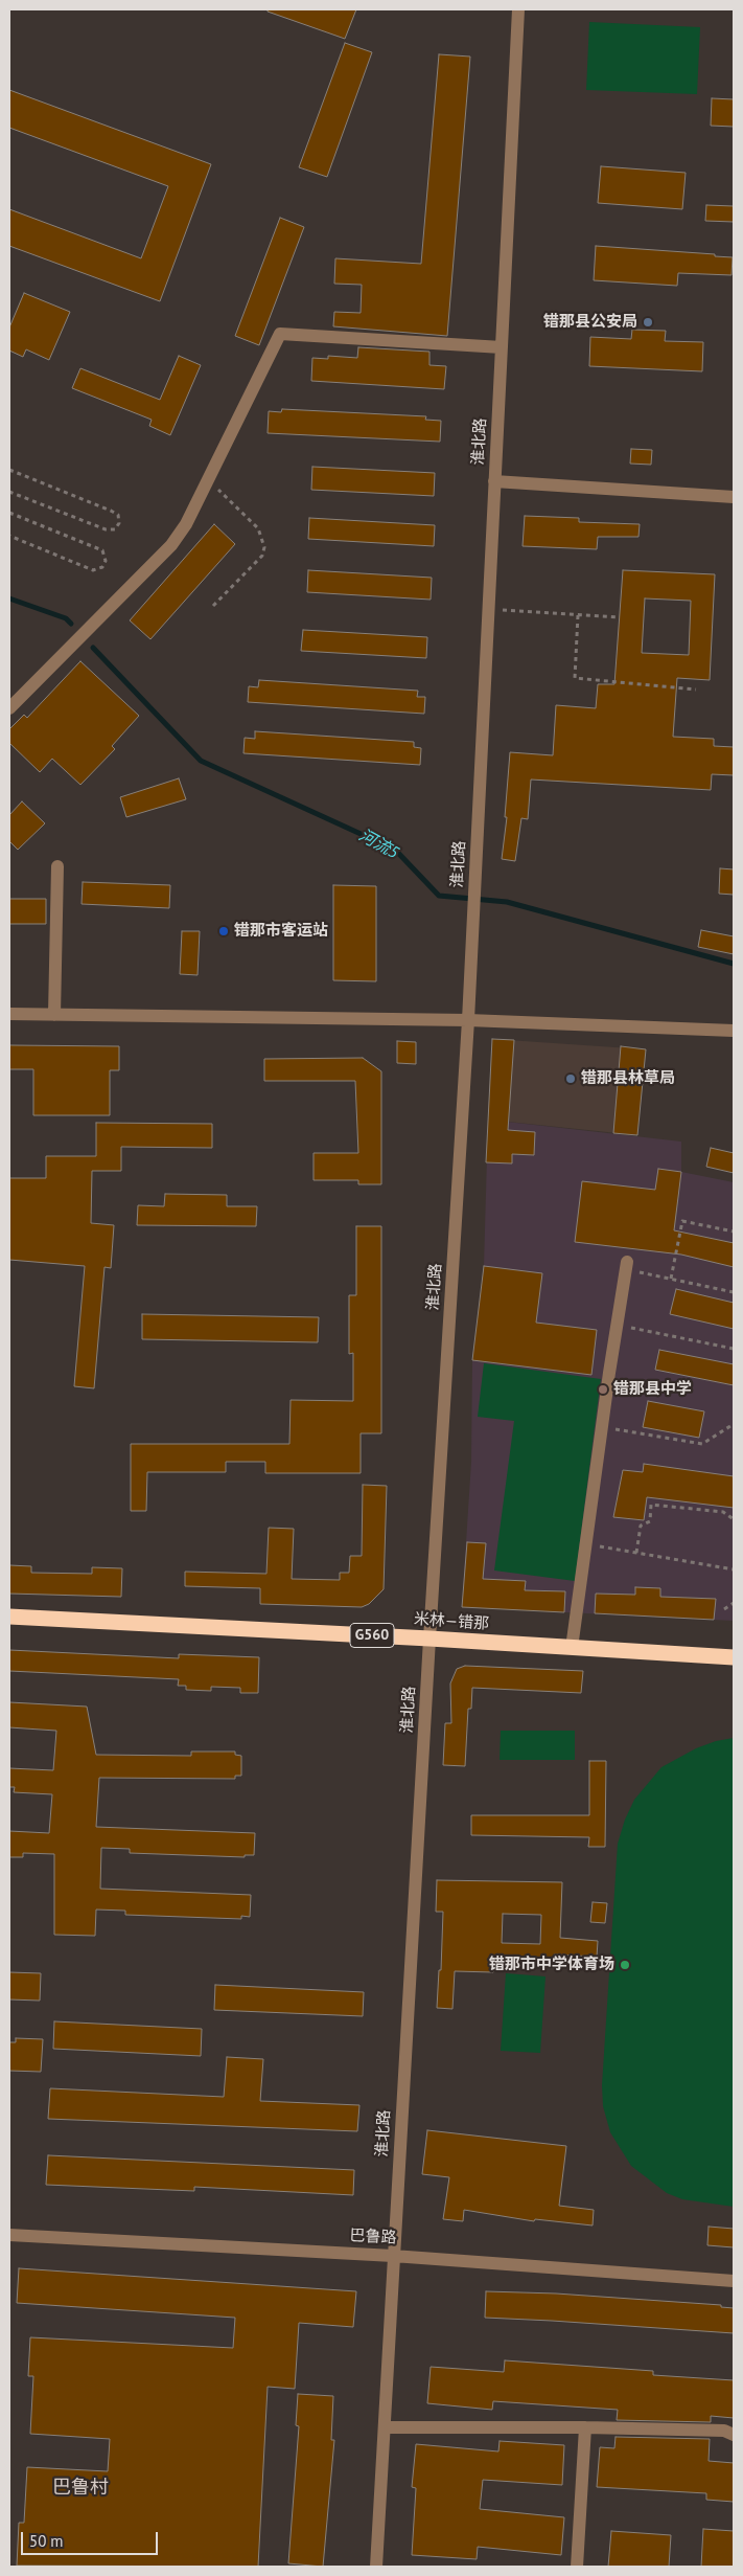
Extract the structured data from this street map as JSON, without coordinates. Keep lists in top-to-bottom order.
{
  "streets": {
    "highway": ["米林—错那", "G560"],
    "street": ["淮北路", "巴鲁路"]
  },
  "crossings": [
    ["淮北路", "米林—错那"],
    ["淮北路", "巴鲁路"]
  ],
  "districts": ["巴鲁村"],
  "water": ["河流5"],
  "places": [
    "错那县公安局",
    "错那市客运站",
    "错那县林草局",
    "错那县中学",
    "错那市中学体育场"
  ],
  "scale_bar": "50 m"
}
